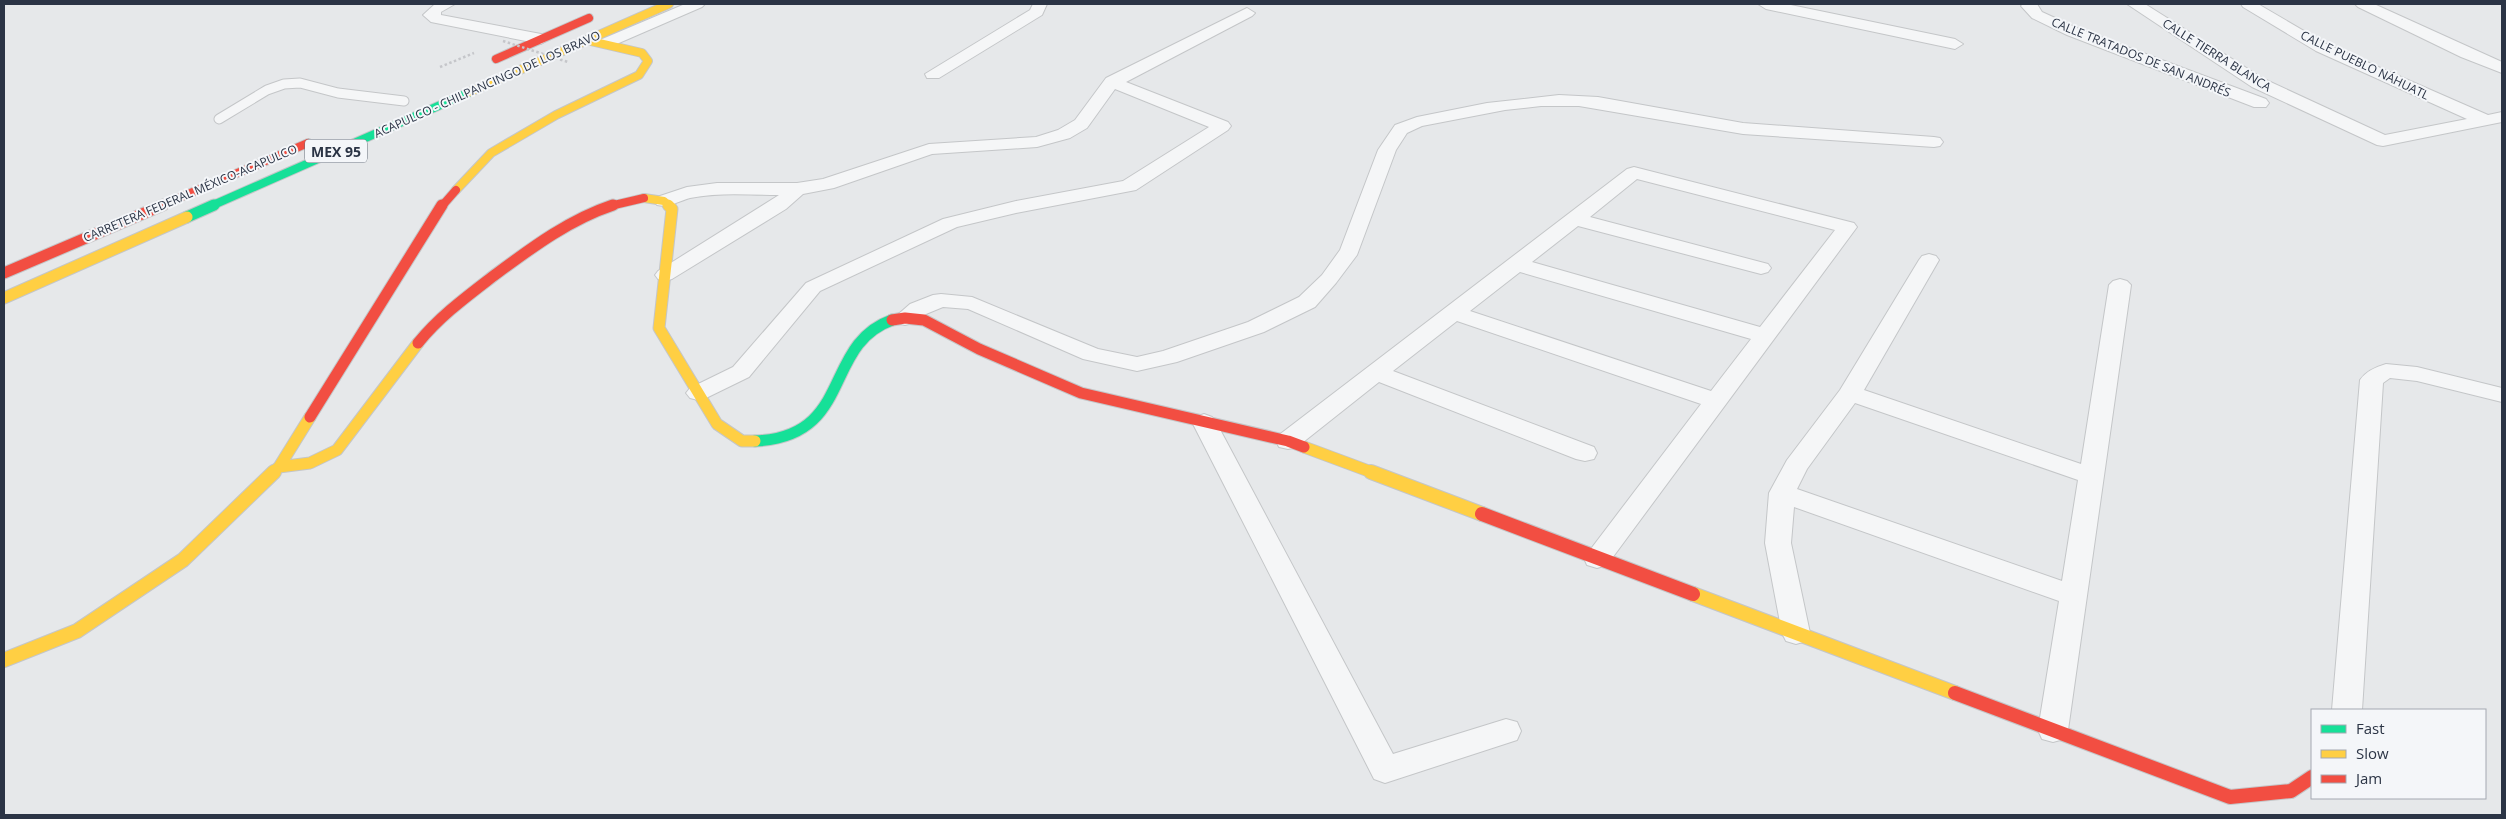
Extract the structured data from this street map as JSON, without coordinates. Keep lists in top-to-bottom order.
{
  "streets": {
    "street": [
      "CALLE TIERRA BLANCA",
      "CALLE TRATADOS DE SAN ANDRÉS",
      "CALLE PUEBLO NÁHUATL",
      "ACAPULCO - CHILPANCINGO DE LOS BRAVO",
      "MEX 95",
      "CARRETERA FEDERAL MÉXICO-ACAPULCO"
    ]
  },
  "crossings": [
    ["CALLE TIERRA BLANCA", "CALLE PUEBLO NÁHUATL"]
  ],
  "legend": ["Fast", "Slow", "Jam"]
}
